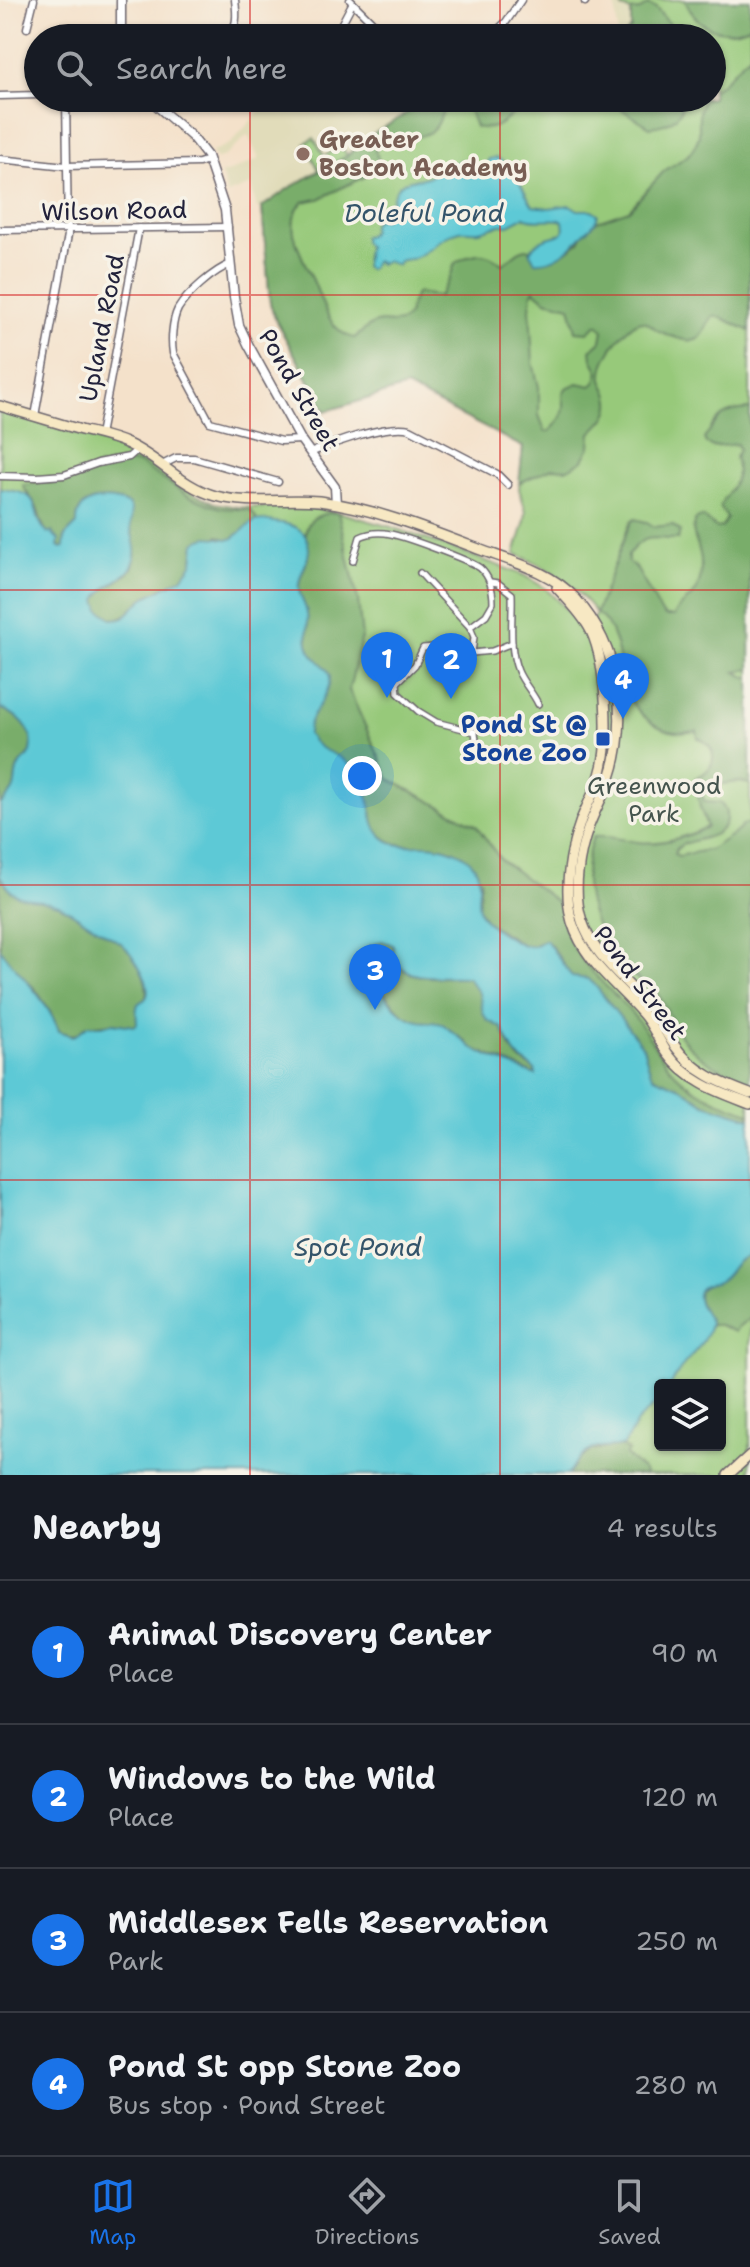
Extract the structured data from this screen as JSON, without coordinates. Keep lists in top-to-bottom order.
{
  "streets": {
    "main road": ["Pond Street"],
    "street": ["Wilson Road", "Upland Road"]
  },
  "crossings": [
    ["Wilson Road", "Upland Road"],
    ["Wilson Road", "Pond Street"]
  ],
  "water": ["Doleful Pond", "Spot Pond"],
  "parks": ["Greenwood Park"],
  "places": {
    "other": ["Greater Boston Academy"],
    "transit": ["Pond St @ Stone Zoo"]
  },
  "page": {
    "search": "Search here",
    "pins": [
      "1",
      "2",
      "4",
      "3"
    ],
    "heading": ["Nearby", "4 results"],
    "list": [
      {
        "mark": "1",
        "name": "Animal Discovery Center",
        "note": "Place",
        "value": "90 m"
      },
      {
        "mark": "2",
        "name": "Windows to the Wild",
        "note": "Place",
        "value": "120 m"
      },
      {
        "mark": "3",
        "name": "Middlesex Fells Reservation",
        "note": "Park",
        "value": "250 m"
      },
      {
        "mark": "4",
        "name": "Pond St opp Stone Zoo",
        "note": "Bus stop · Pond Street",
        "value": "280 m"
      }
    ],
    "nav": ["Map", "Directions", "Saved"]
  }
}
